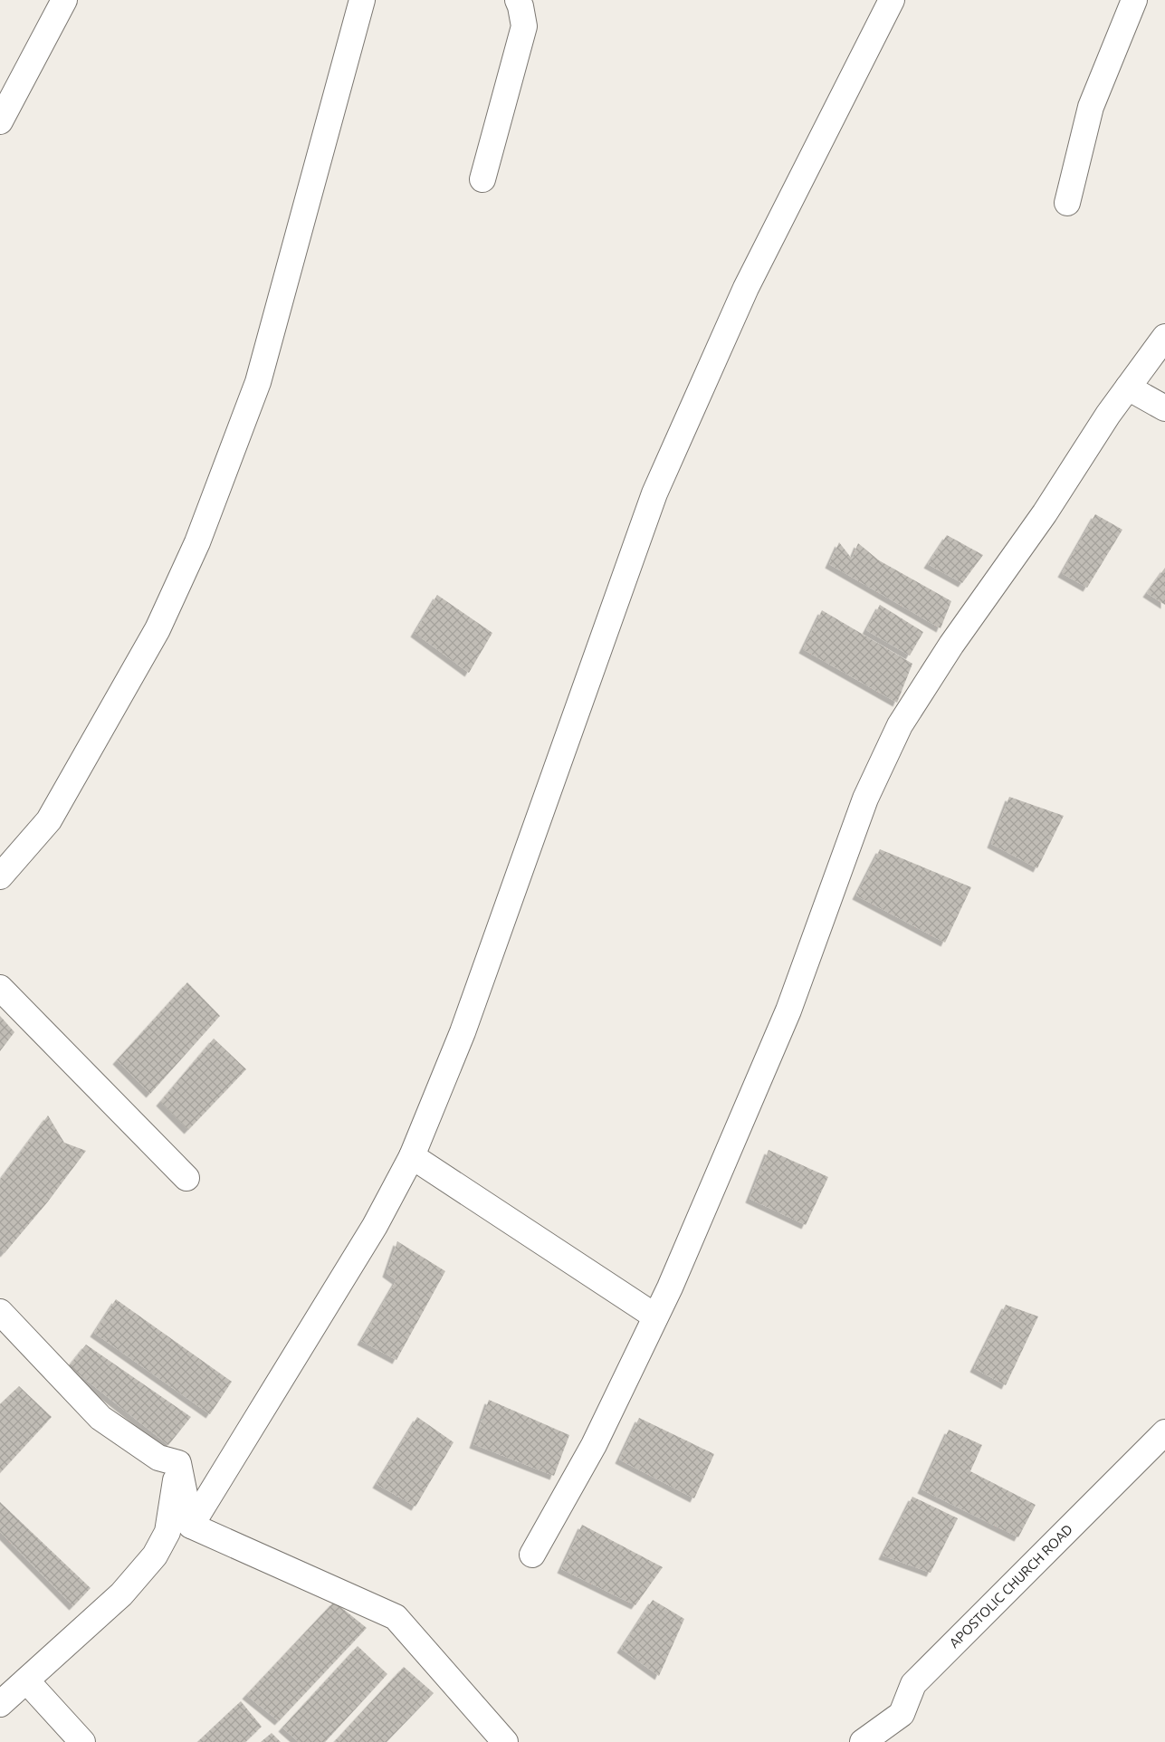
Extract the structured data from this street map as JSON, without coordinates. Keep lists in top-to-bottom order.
{
  "streets": {
    "street": ["APOSTOLIC CHURCH ROAD"]
  }
}
